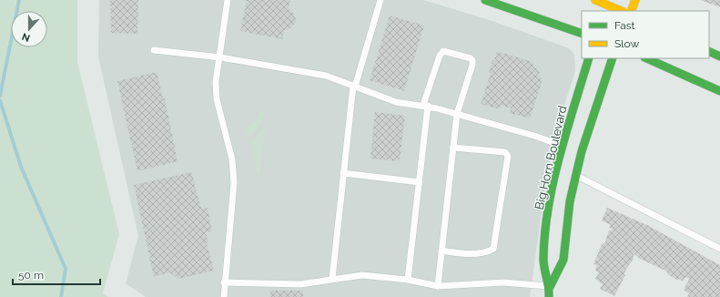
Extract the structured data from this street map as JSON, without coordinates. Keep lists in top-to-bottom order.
{
  "streets": {
    "main road": ["Big Horn Boulevard"]
  },
  "legend": ["Fast", "Slow"],
  "scale_bar": "50 m",
  "north": "bottom"
}
